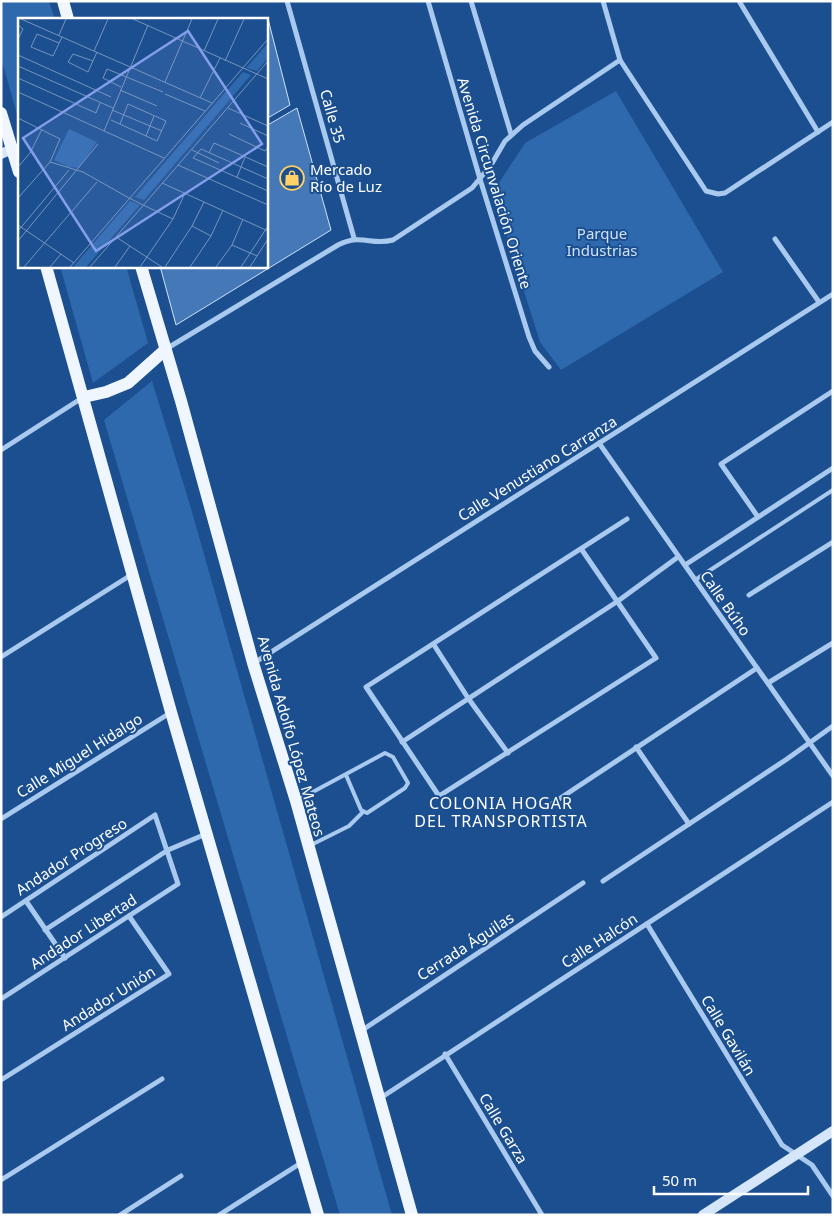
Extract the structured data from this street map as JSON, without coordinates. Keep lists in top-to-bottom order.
{
  "streets": {
    "main road": ["Avenida Adolfo López Mateos"],
    "street": [
      "Calle 35",
      "Avenida Circunvalación Oriente",
      "Calle Venustiano Carranza",
      "Calle Búho",
      "Calle Miguel Hidalgo",
      "Andador Progreso",
      "Andador Libertad",
      "Calle Halcón",
      "Cerrada Águilas",
      "Andador Unión",
      "Calle Gavilán",
      "Calle Garza"
    ]
  },
  "crossings": [
    ["Calle Venustiano Carranza", "Calle Búho"],
    ["Calle Venustiano Carranza", "Avenida Adolfo López Mateos"],
    ["Avenida Adolfo López Mateos", "Calle Halcón"],
    ["Avenida Adolfo López Mateos", "Cerrada Águilas"],
    ["Andador Progreso", "Andador Libertad"],
    ["Andador Libertad", "Andador Unión"],
    ["Calle Halcón", "Calle Gavilán"],
    ["Calle Halcón", "Calle Garza"]
  ],
  "districts": ["COLONIA HOGAR DEL TRANSPORTISTA"],
  "parks": ["Parque Industrias"],
  "places": {
    "shop": ["Mercado Río de Luz"]
  },
  "scale_bar": "50 m"
}
